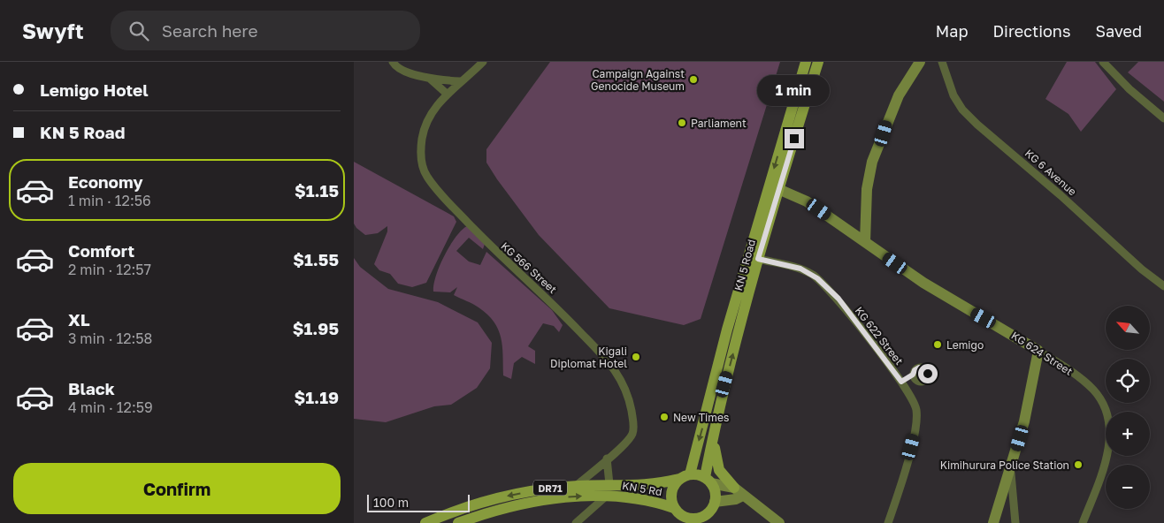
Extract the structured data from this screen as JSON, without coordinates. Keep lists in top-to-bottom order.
{
  "streets": {
    "main road": [
      "KN 5 Road",
      "KG 624 Street",
      "DR71",
      "KN 5 Rd"
    ],
    "street": ["KG 6 Avenue", "KG 566 Street", "KG 622 Street"]
  },
  "crossings": [
    ["KN 5 Road", "KG 622 Street"],
    ["KN 5 Road", "KG 624 Street"],
    ["KN 5 Road", "DR71"],
    ["KN 5 Road", "KN 5 Rd"],
    ["KG 566 Street", "DR71"],
    ["DR71", "KN 5 Rd"]
  ],
  "places": [
    "Campaign Against Genocide Museum",
    "Parliament",
    "Lemigo",
    "Kigali Diplomat Hotel",
    "New Times",
    "Kimihurura Police Station"
  ],
  "scale_bar": "100 m",
  "north": "top left",
  "page": {
    "header": "Swyft",
    "search": "Search here",
    "nav": ["Map", "Directions", "Saved"],
    "banner": ["Lemigo Hotel", "KN 5 Road"],
    "bubble": "1 min",
    "list": [
      {
        "name": "Economy",
        "note": "1 min · 12:56",
        "value": "$1.15"
      },
      {
        "name": "Comfort",
        "note": "2 min · 12:57",
        "value": "$1.55"
      },
      {
        "name": "XL",
        "note": "3 min · 12:58",
        "value": "$1.95"
      },
      {
        "name": "Black",
        "note": "4 min · 12:59",
        "value": "$1.19"
      }
    ],
    "map_buttons": ["+", "−"],
    "buttons": "Confirm",
    "scale": "100 m"
  }
}
